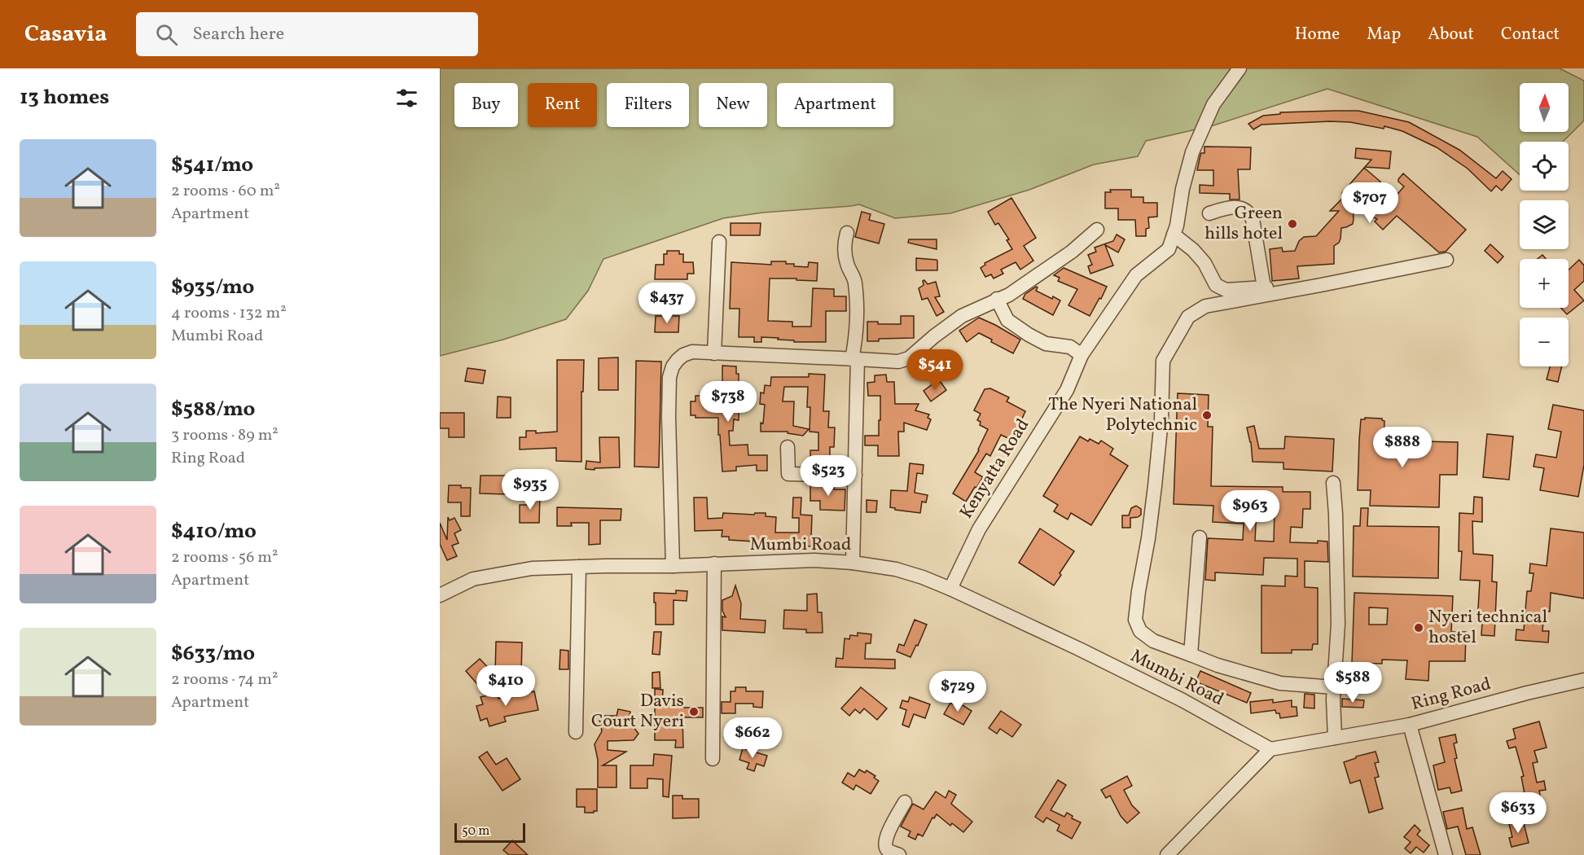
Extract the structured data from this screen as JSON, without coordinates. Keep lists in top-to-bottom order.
{
  "streets": {
    "street": ["Kenyatta Road", "Mumbi Road", "Ring Road"]
  },
  "crossings": [
    ["Kenyatta Road", "Mumbi Road"],
    ["Mumbi Road", "Ring Road"]
  ],
  "places": [
    "Green hills hotel",
    "The Nyeri National Polytechnic",
    "Nyeri technical hostel",
    "Davis Court Nyeri"
  ],
  "scale_bar": "50 m",
  "north": "top",
  "page": {
    "header": "Casavia",
    "search": "Search here",
    "nav": [
      "Home",
      "Map",
      "About",
      "Contact"
    ],
    "heading": "13 homes",
    "map_buttons": ["+", "−"],
    "chip": [
      "Buy",
      "Rent",
      "Filters",
      "New",
      "Apartment"
    ],
    "list": [
      {
        "name": "$541/mo",
        "note": "2 rooms · 60 m² · Apartment"
      },
      {
        "name": "$935/mo",
        "note": "4 rooms · 132 m² · Mumbi Road"
      },
      {
        "name": "$588/mo",
        "note": "3 rooms · 89 m² · Ring Road"
      },
      {
        "name": "$410/mo",
        "note": "2 rooms · 56 m² · Apartment"
      },
      {
        "name": "$633/mo",
        "note": "2 rooms · 74 m² · Apartment"
      }
    ],
    "price": [
      "$707",
      "$437",
      "$541",
      "$738",
      "$888",
      "$523",
      "$935",
      "$963",
      "$588",
      "$410",
      "$729",
      "$662",
      "$633"
    ],
    "scale": "50 m"
  }
}
